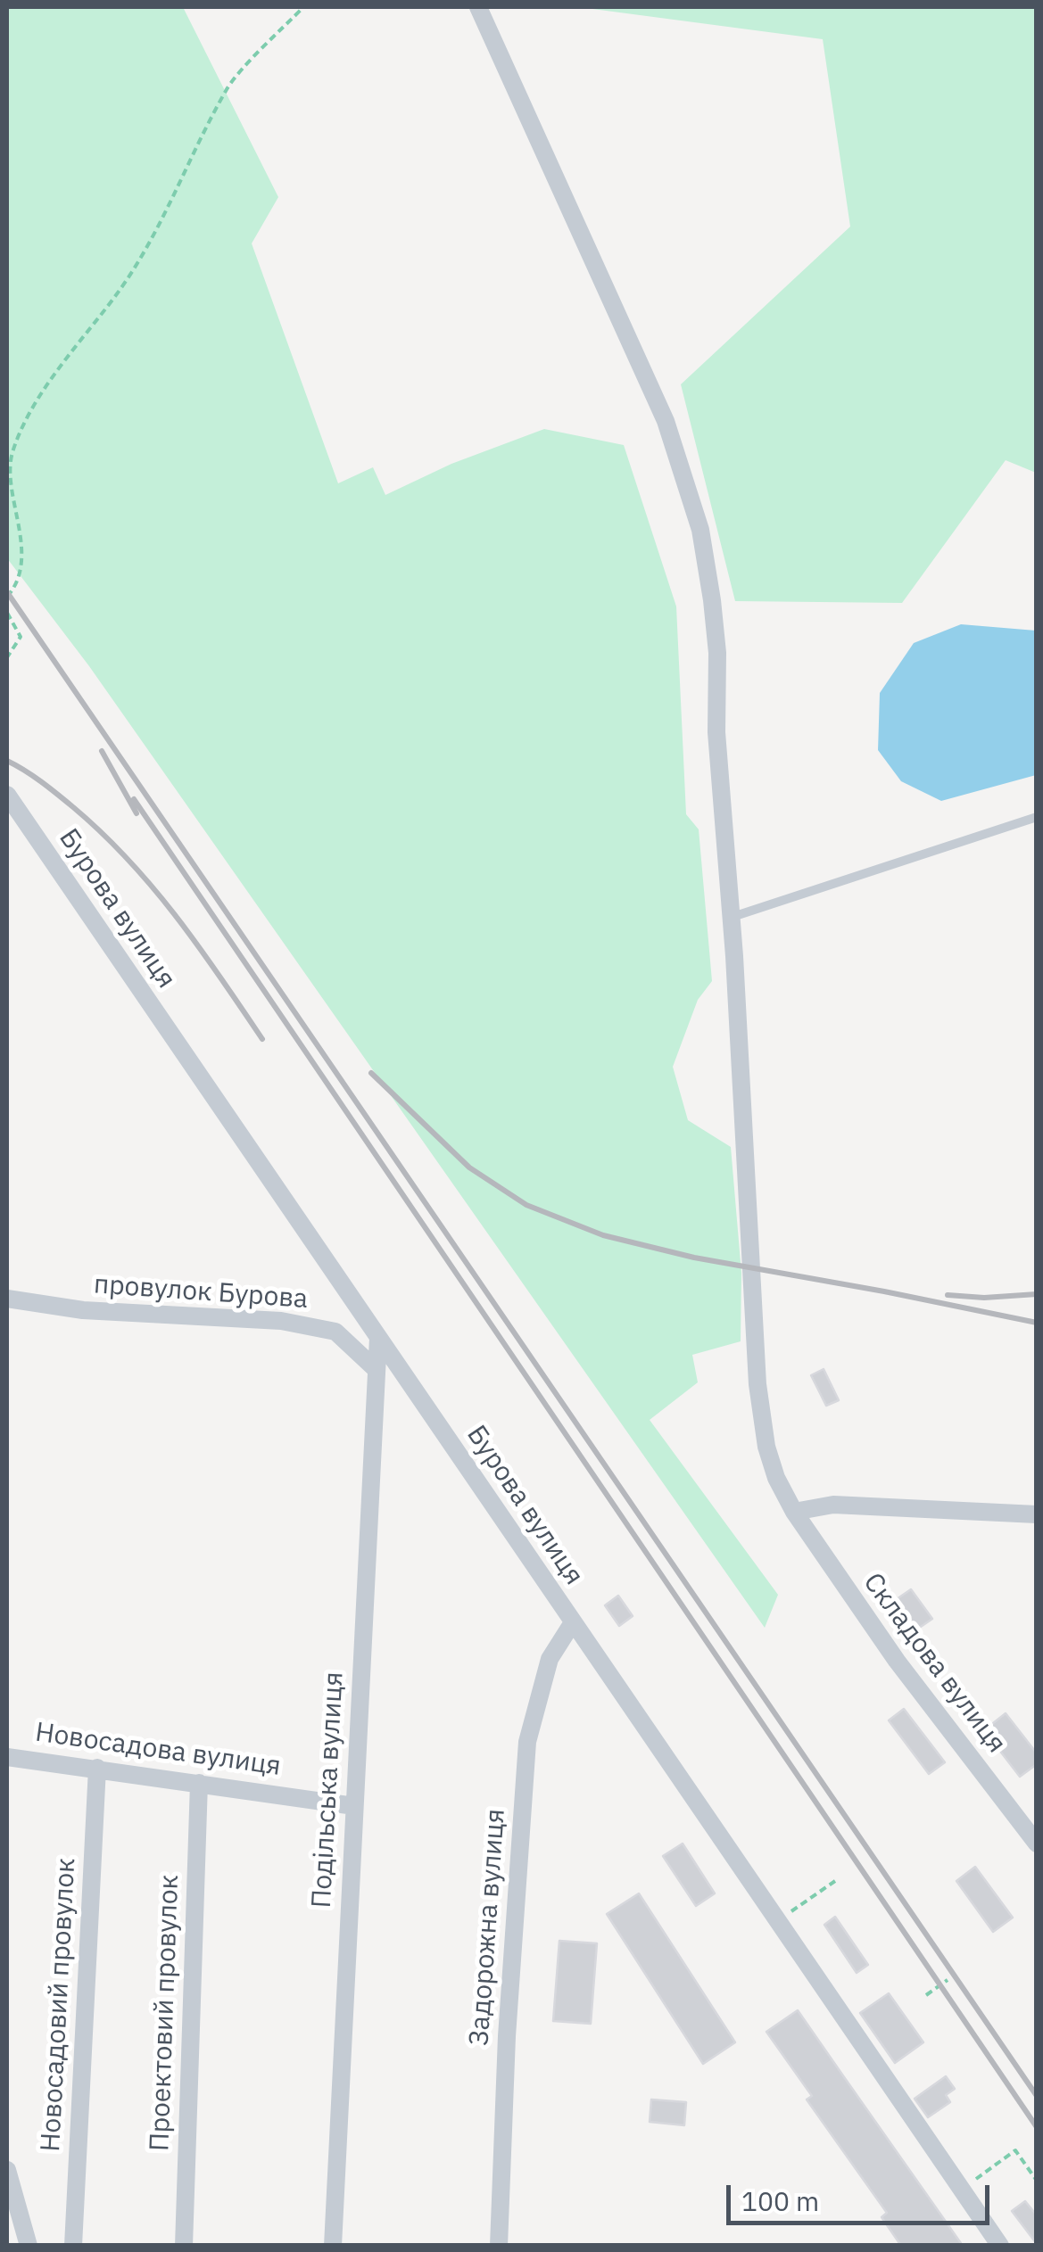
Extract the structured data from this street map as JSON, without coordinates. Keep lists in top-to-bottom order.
{
  "streets": {
    "street": [
      "Бурова вулиця",
      "провулок Бурова",
      "Складова вулиця",
      "Новосадова вулиця",
      "Подільська вулиця",
      "Задорожна вулиця",
      "Новосадовий провулок",
      "Проектовий провулок"
    ]
  },
  "crossings": [
    ["Бурова вулиця", "Подільська вулиця"],
    ["Бурова вулиця", "Задорожна вулиця"],
    ["провулок Бурова", "Подільська вулиця"],
    ["Новосадова вулиця", "Подільська вулиця"],
    ["Новосадова вулиця", "Новосадовий провулок"],
    ["Новосадова вулиця", "Проектовий провулок"]
  ],
  "scale_bar": "100 m"
}
